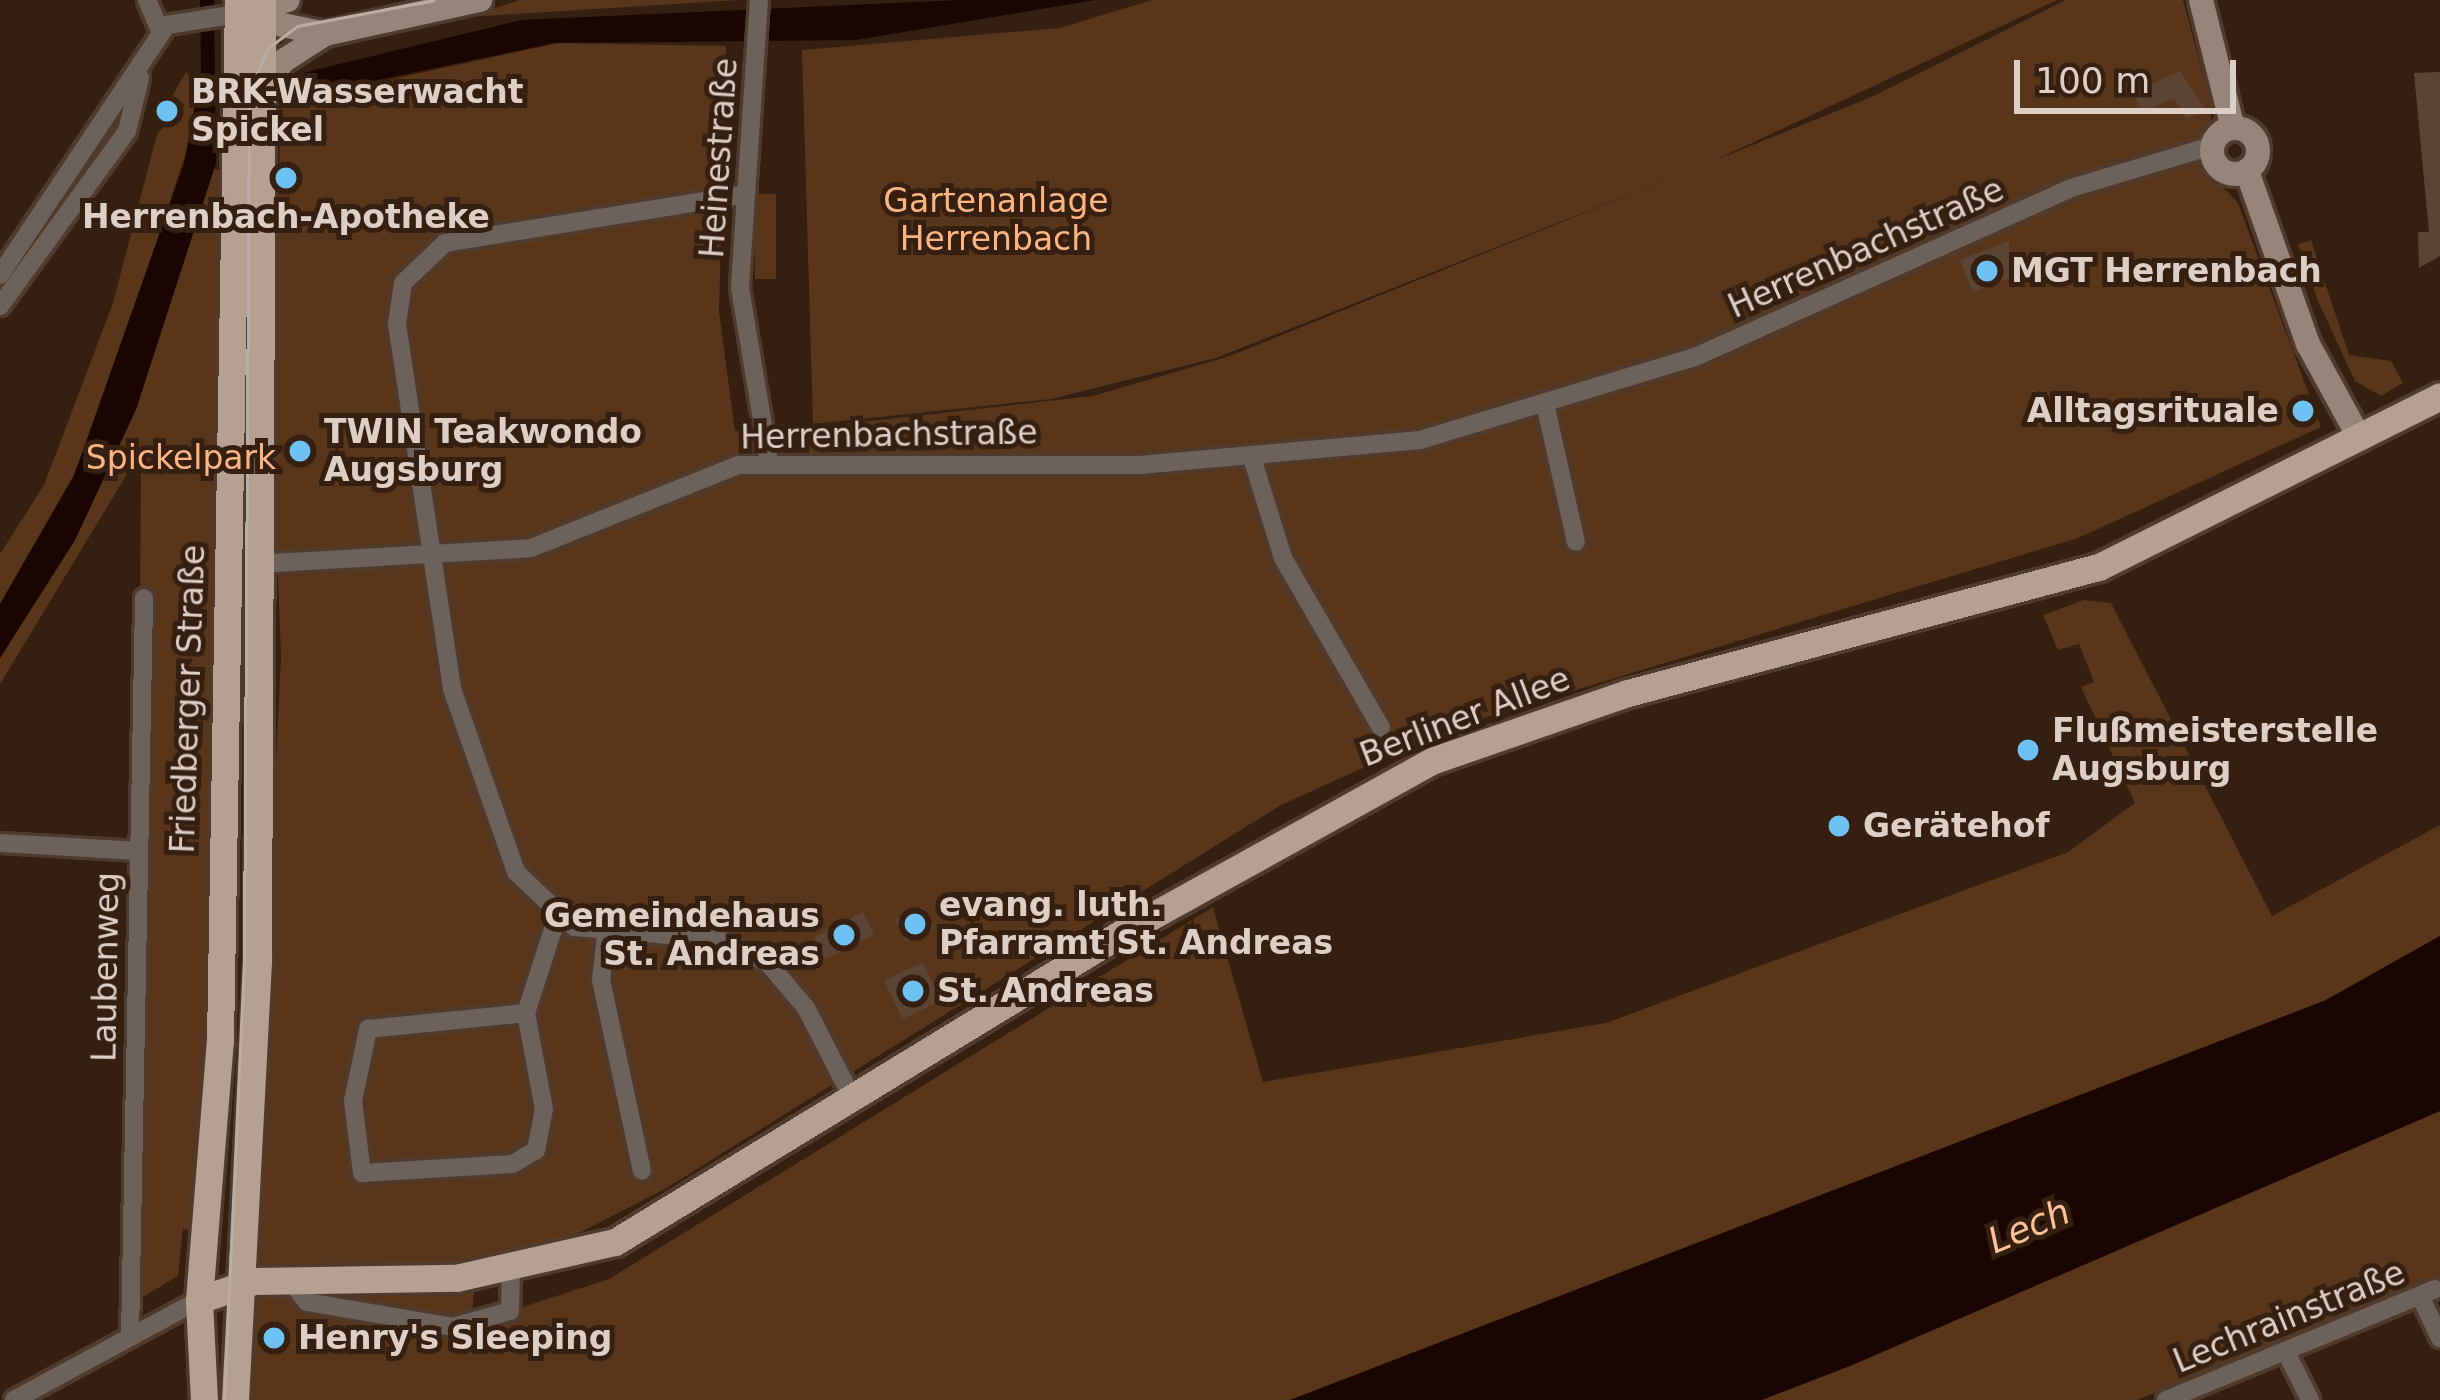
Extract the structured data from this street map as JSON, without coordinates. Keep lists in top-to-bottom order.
{
  "streets": {
    "main road": ["Friedberger Straße", "Berliner Allee"],
    "street": [
      "Heinestraße",
      "Herrenbachstraße",
      "Laubenweg",
      "Lechrainstraße"
    ]
  },
  "crossings": [
    ["Heinestraße", "Herrenbachstraße"],
    ["Herrenbachstraße", "Friedberger Straße"],
    ["Friedberger Straße", "Berliner Allee"]
  ],
  "water": ["Lech"],
  "parks": ["Gartenanlage Herrenbach", "Spickelpark"],
  "places": [
    "BRK-Wasserwacht Spickel",
    "Herrenbach-Apotheke",
    "MGT Herrenbach",
    "Alltagsrituale",
    "TWIN Teakwondo Augsburg",
    "Flußmeisterstelle Augsburg",
    "Gerätehof",
    "evang. luth. Pfarramt St. Andreas",
    "Gemeindehaus St. Andreas",
    "St. Andreas",
    "Henry's Sleeping"
  ],
  "scale_bar": "100 m"
}
